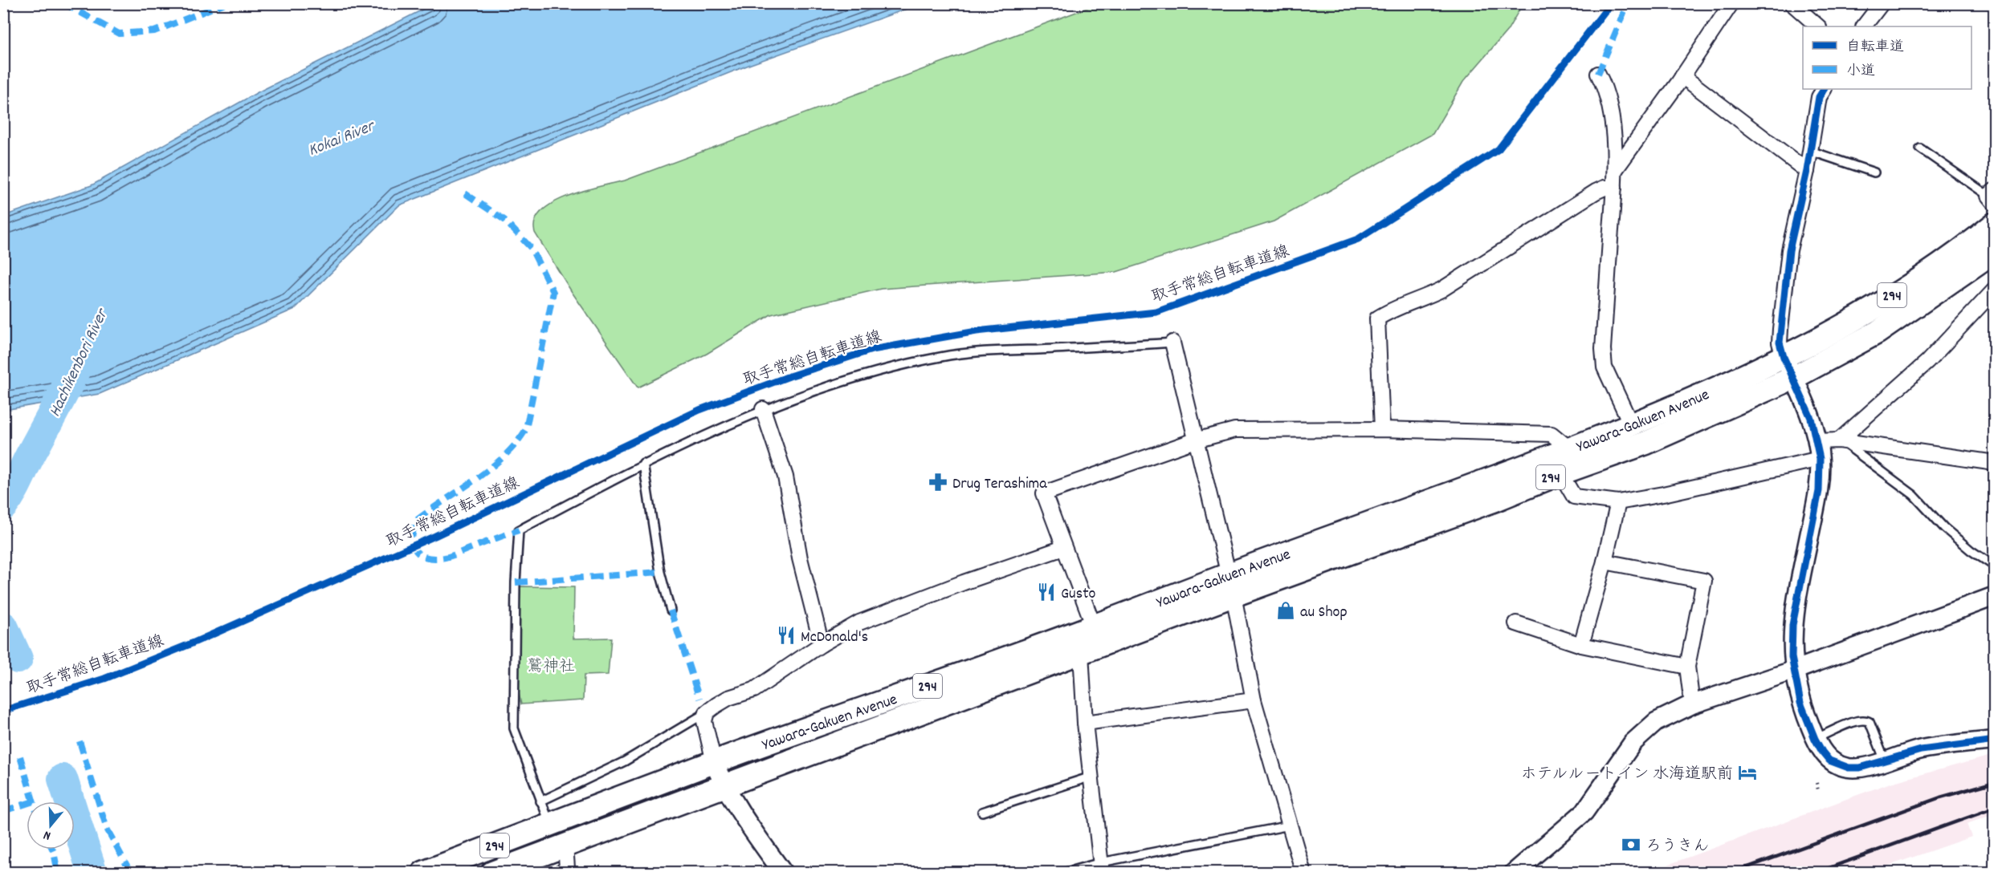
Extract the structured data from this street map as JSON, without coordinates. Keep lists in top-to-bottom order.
{
  "streets": {
    "highway": ["294", "Yawara-Gakuen Avenue"],
    "cycle path": ["取手常総自転車道線"]
  },
  "water": ["Kokai River", "Hachikenbori River"],
  "parks": ["鷲神社"],
  "places": {
    "pharmacy": ["Drug Terashima"],
    "restaurant": ["Gusto", "McDonald's"],
    "shop": ["au Shop"],
    "hotel": ["ホテルルートイン 水海道駅前"],
    "bank": ["ろうきん"]
  },
  "legend": ["自転車道", "小道"],
  "north": "bottom"
}
